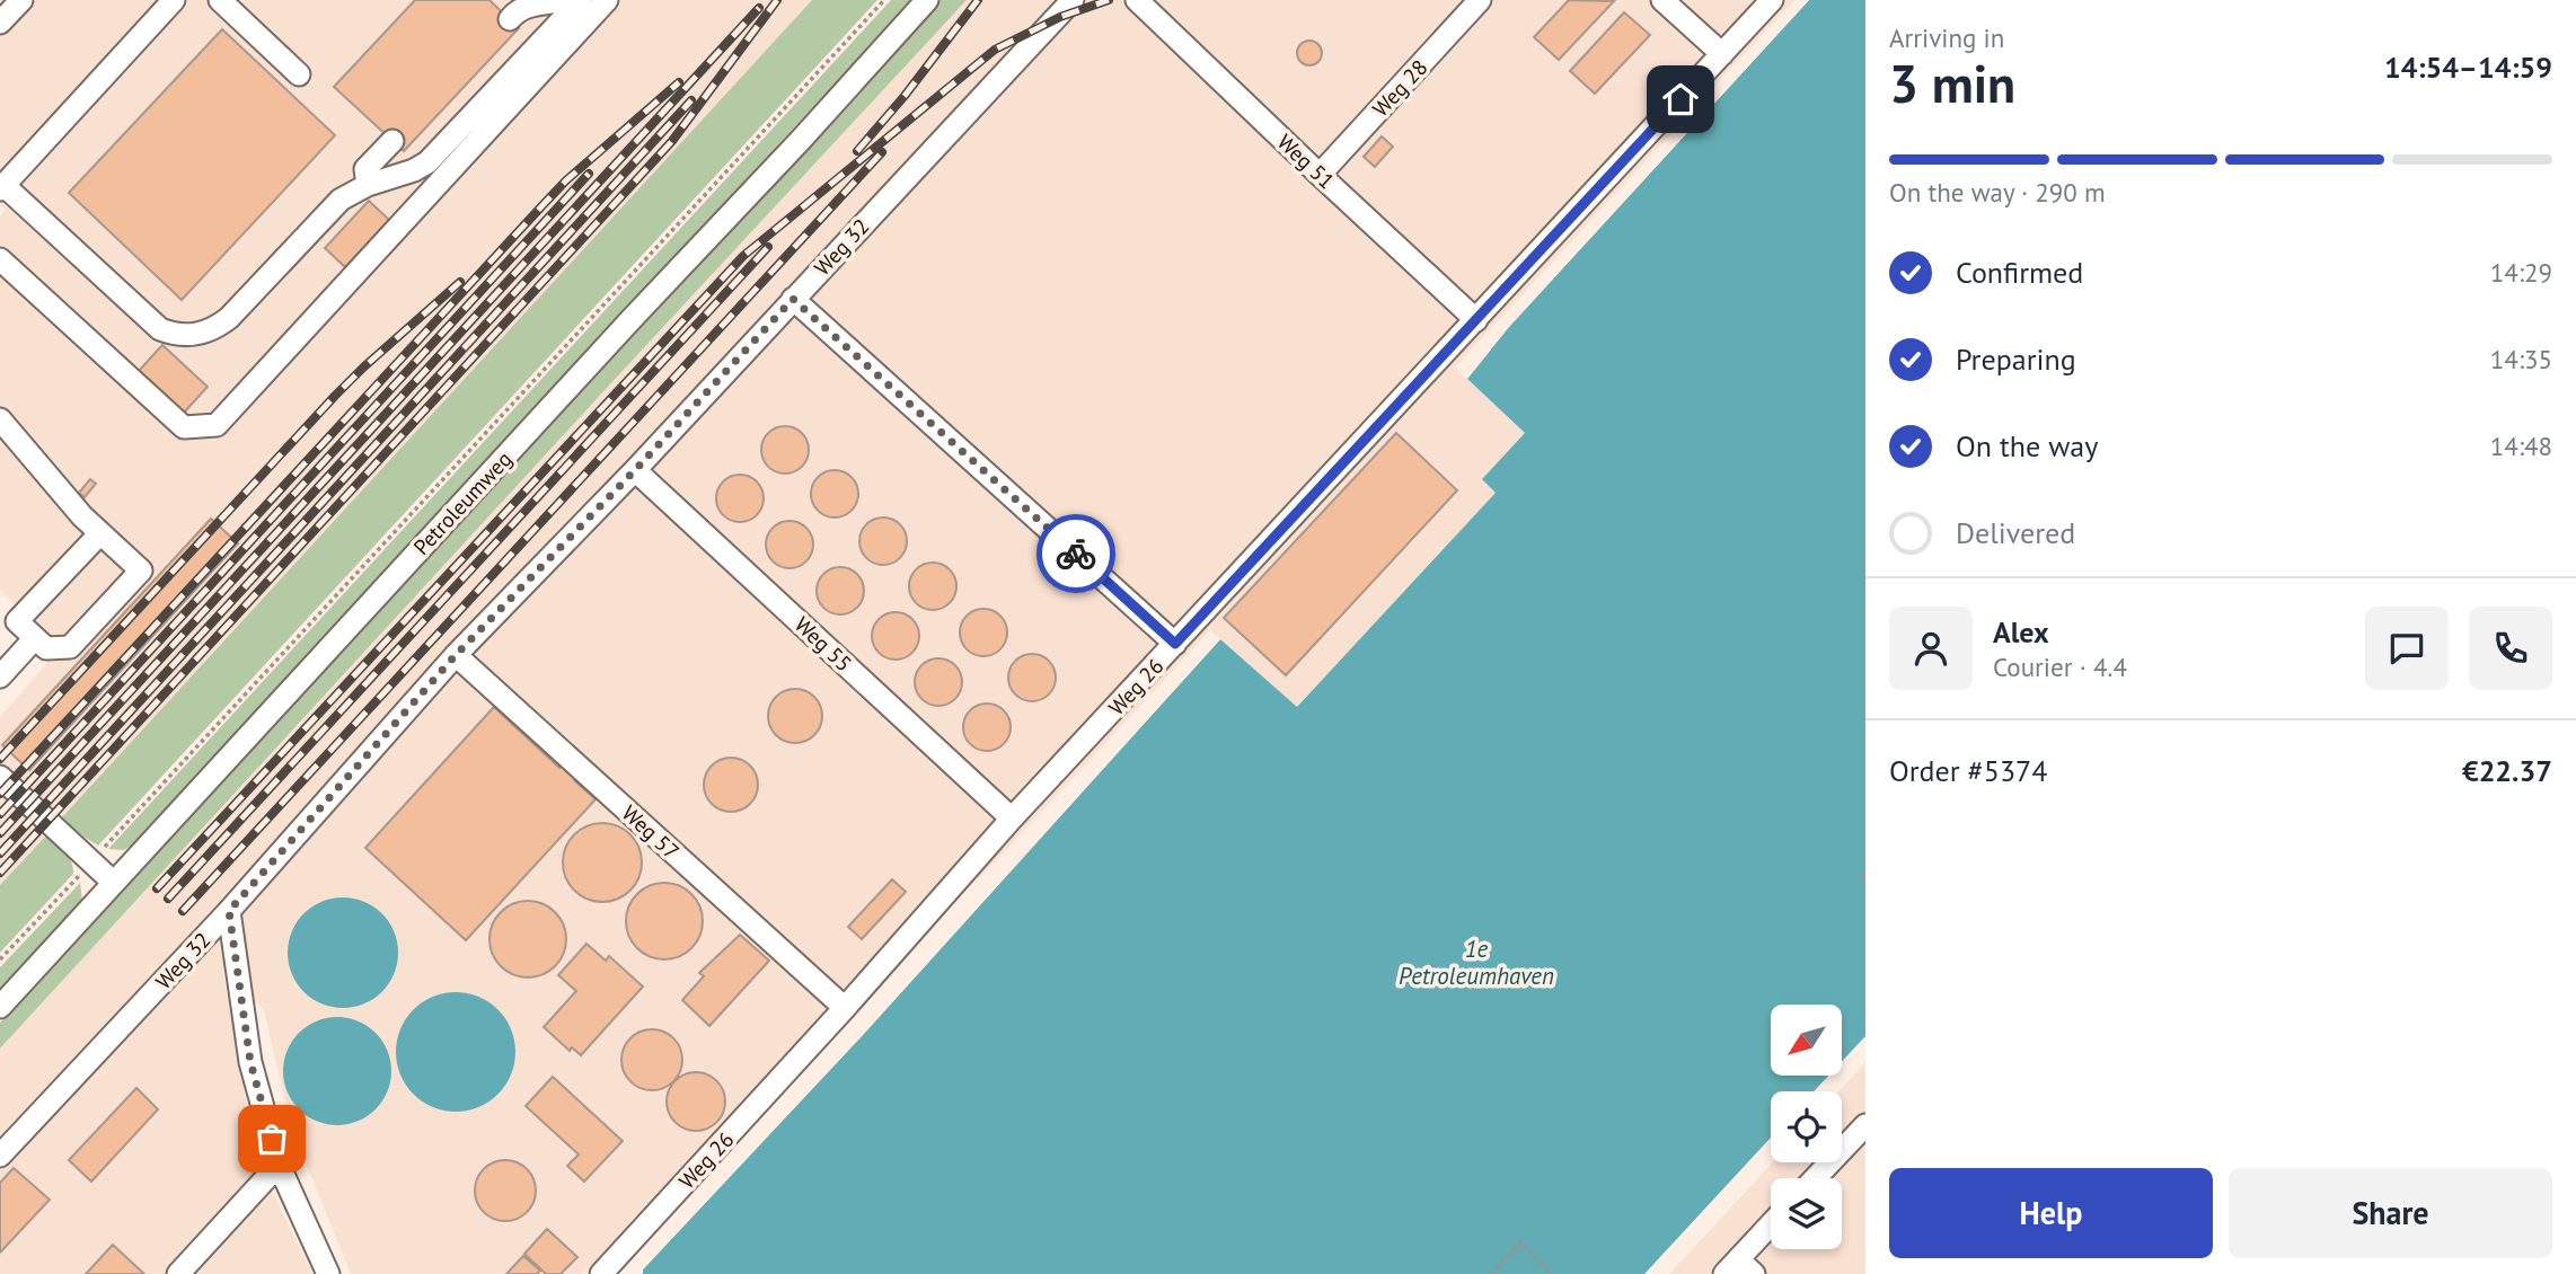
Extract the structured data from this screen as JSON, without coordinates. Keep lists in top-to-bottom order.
{
  "streets": {
    "street": [
      "Weg 28",
      "Weg 51",
      "Weg 32",
      "Petroleumweg",
      "Weg 55",
      "Weg 26",
      "Weg 57"
    ]
  },
  "crossings": [
    ["Weg 28", "Weg 51"],
    ["Weg 51", "Weg 26"],
    ["Weg 32", "Weg 55"],
    ["Weg 32", "Weg 57"],
    ["Weg 55", "Weg 26"],
    ["Weg 26", "Weg 57"]
  ],
  "water": ["1e Petroleumhaven"],
  "north": "bottom left",
  "page": {
    "heading": ["3 min", "Arriving in", "14:54–14:59"],
    "panel": [
      "Alex",
      "Courier · 4.4",
      "Order #5374",
      "€22.37"
    ],
    "bar": "On the way · 290 m",
    "list": [
      ["Confirmed", "14:29"],
      ["Preparing", "14:35"],
      ["On the way", "14:48"],
      "Delivered"
    ],
    "buttons": ["Help", "Share"]
  }
}
